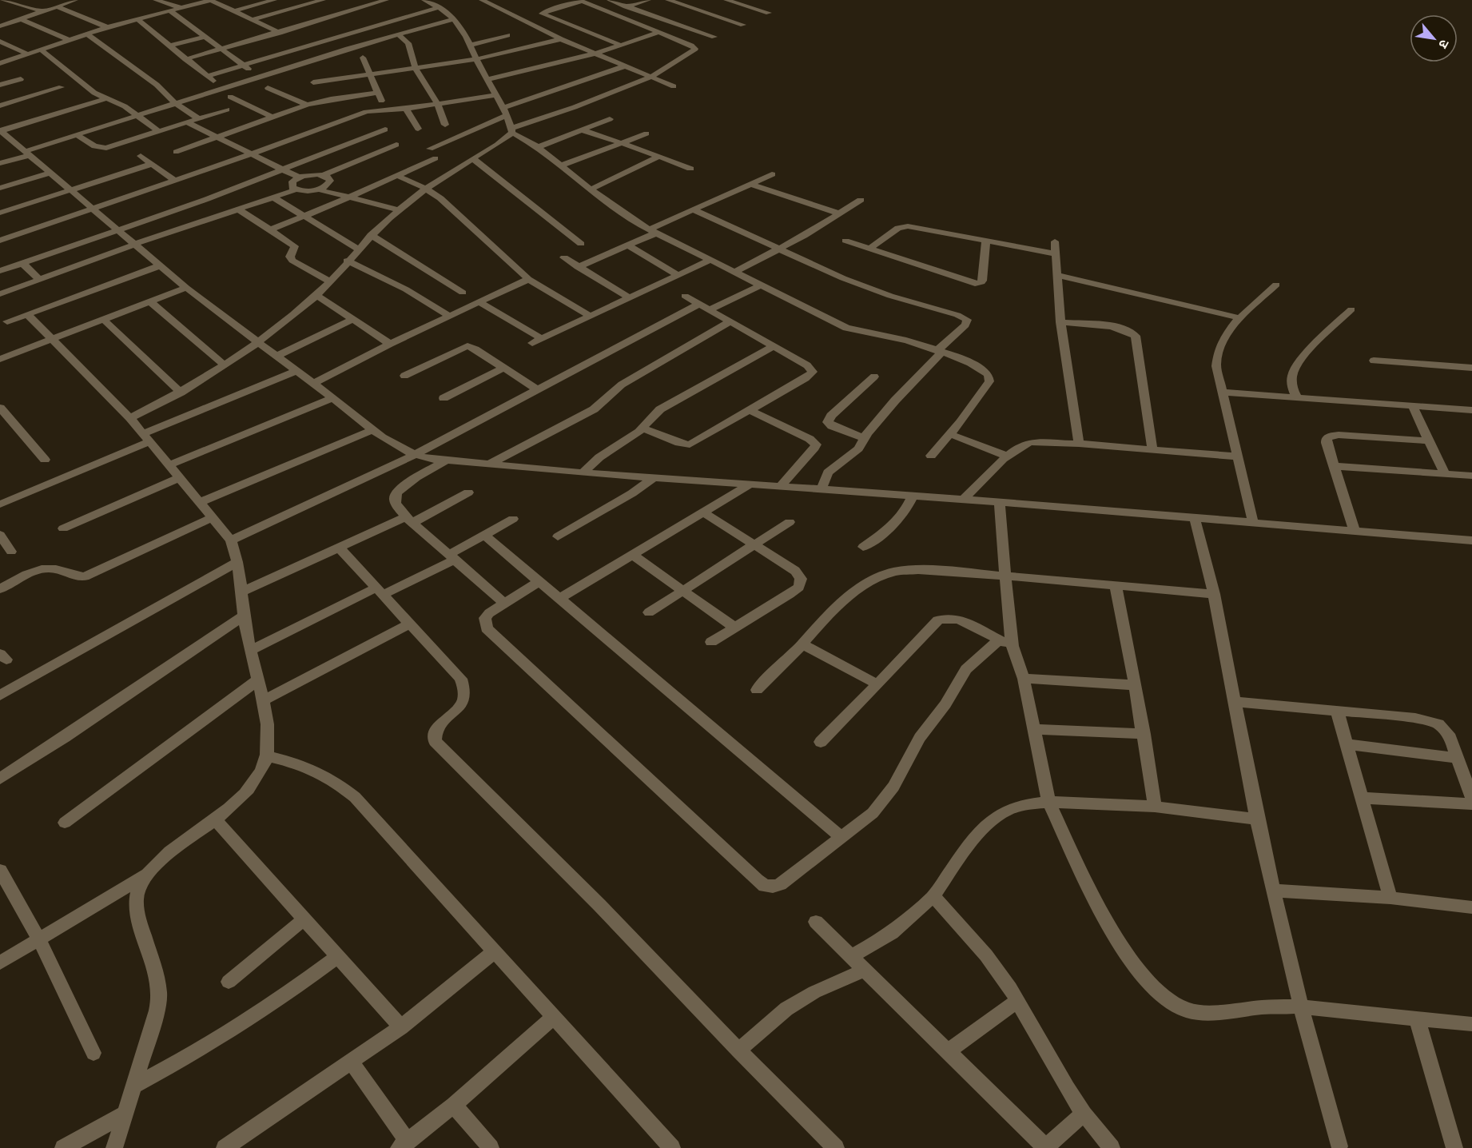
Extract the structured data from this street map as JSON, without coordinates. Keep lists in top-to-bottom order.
{
  "north": "bottom right"
}
